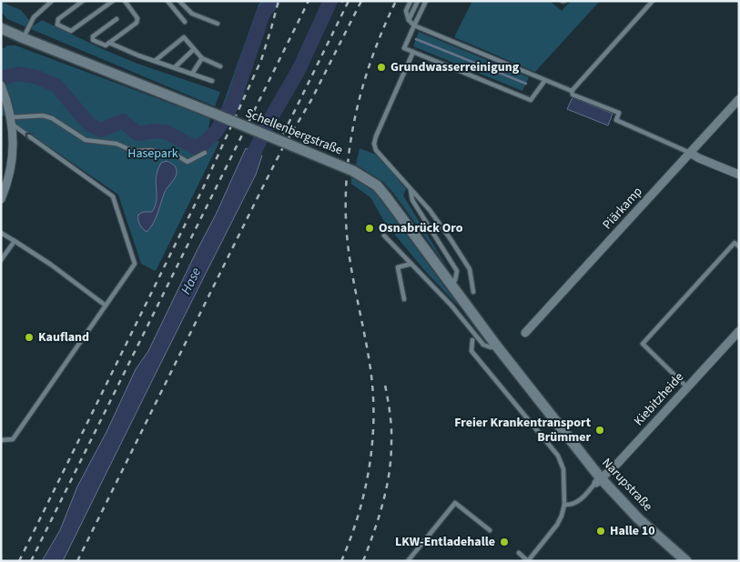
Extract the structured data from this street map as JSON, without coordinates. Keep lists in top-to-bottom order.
{
  "streets": {
    "street": [
      "Schellenbergstraße",
      "Piärkamp",
      "Kiebitzheide",
      "Narupstraße"
    ]
  },
  "crossings": [
    ["Schellenbergstraße", "Narupstraße"],
    ["Kiebitzheide", "Narupstraße"]
  ],
  "water": ["Hase"],
  "parks": ["Hasepark"],
  "places": [
    "Grundwasserreinigung",
    "Osnabrück Oro",
    "Kaufland",
    "Freier Krankentransport Brümmer",
    "Halle 10",
    "LKW-Entladehalle"
  ]
}
